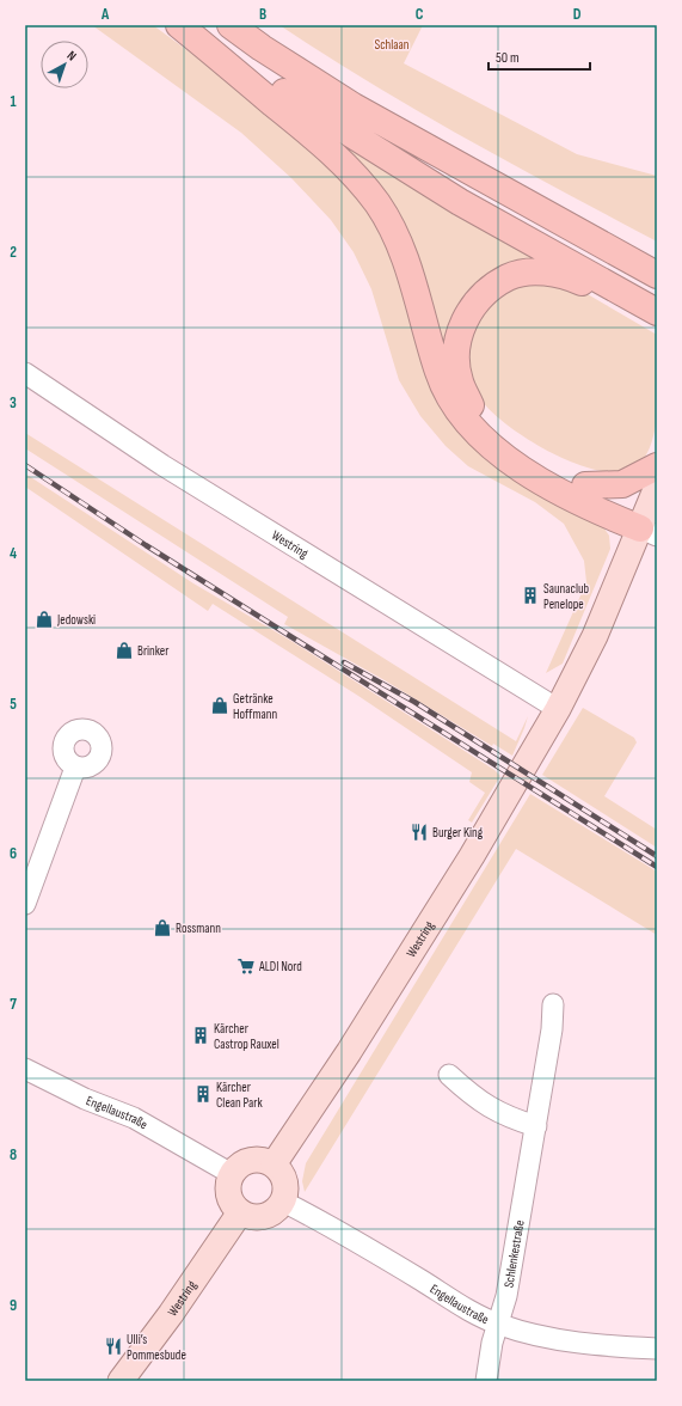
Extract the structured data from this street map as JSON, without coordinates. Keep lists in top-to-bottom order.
{
  "streets": {
    "main road": ["Westring"],
    "street": ["Engellaustraße", "Schlenkestraße"]
  },
  "crossings": [
    ["Westring", "Engellaustraße"],
    ["Engellaustraße", "Schlenkestraße"]
  ],
  "parks": ["Schlaan"],
  "places": {
    "building": ["Saunaclub Penelope", "Kärcher Castrop Rauxel", "Kärcher Clean Park"],
    "shop": [
      "Jedowski",
      "Brinker",
      "Getränke Hoffmann",
      "Rossmann"
    ],
    "restaurant": ["Burger King", "Ulli’s Pommesbude"],
    "supermarket": ["ALDI Nord"]
  },
  "scale_bar": "50 m",
  "north": "top right",
  "grid": {
    "columns": [
      "A",
      "B",
      "C",
      "D"
    ],
    "rows": [
      "1",
      "2",
      "3",
      "4",
      "5",
      "6",
      "7",
      "8",
      "9"
    ]
  }
}
